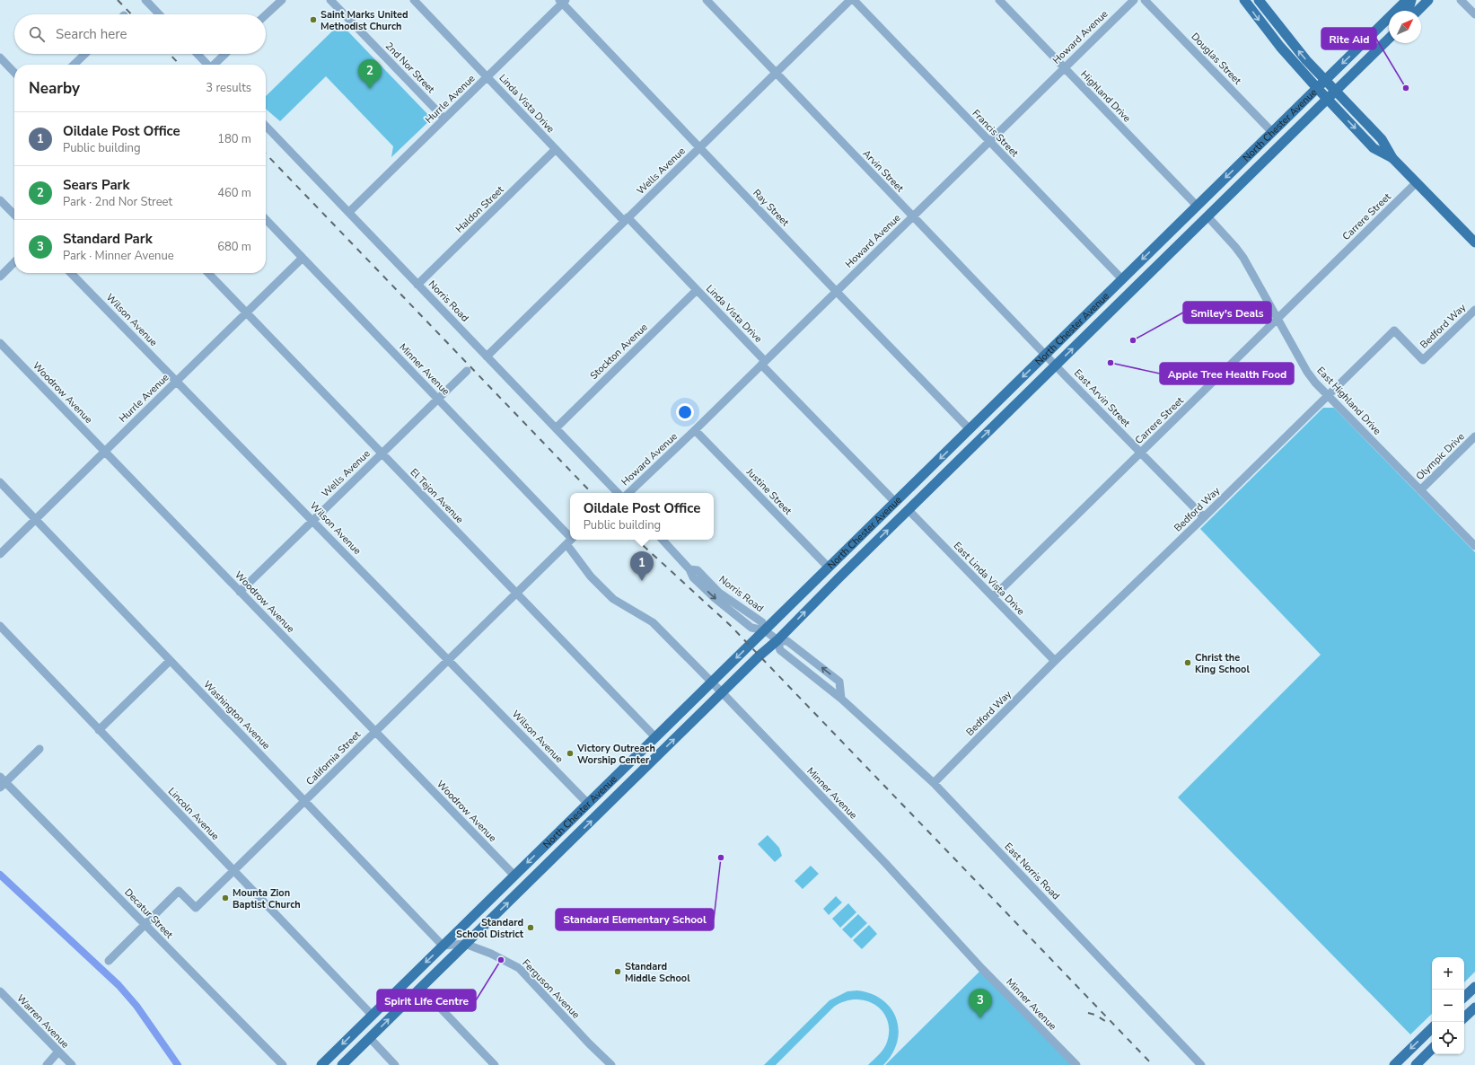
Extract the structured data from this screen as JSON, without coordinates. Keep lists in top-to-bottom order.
{
  "streets": {
    "main road": ["North Chester Avenue"],
    "street": [
      "Howard Avenue",
      "Douglas Street",
      "2nd Nor Street",
      "Highland Drive",
      "Hurrle Avenue",
      "Linda Vista Drive",
      "Francis Street",
      "Wells Avenue",
      "Arvin Street",
      "Ray Street",
      "Haldon Street",
      "Carrere Street",
      "Norris Road",
      "Wilson Avenue",
      "Bedford Way",
      "Stockton Avenue",
      "Minner Avenue",
      "Woodrow Avenue",
      "East Arvin Street",
      "East Highland Drive",
      "Olympic Drive",
      "Justine Street",
      "El Tejon Avenue",
      "East Linda Vista Drive",
      "Washington Avenue",
      "California Street",
      "Lincoln Avenue",
      "East Norris Road",
      "Decatur Street",
      "Ferguson Avenue",
      "Warren Avenue"
    ]
  },
  "crossings": [
    ["Howard Avenue", "Highland Drive"],
    ["Howard Avenue", "Linda Vista Drive"],
    ["Howard Avenue", "Francis Street"],
    ["Howard Avenue", "Arvin Street"],
    ["Howard Avenue", "Ray Street"],
    ["Howard Avenue", "Justine Street"],
    ["Douglas Street", "North Chester Avenue"],
    ["2nd Nor Street", "Hurrle Avenue"],
    ["Highland Drive", "North Chester Avenue"],
    ["Hurrle Avenue", "Linda Vista Drive"],
    ["Hurrle Avenue", "Ray Street"],
    ["Hurrle Avenue", "Norris Road"],
    ["Hurrle Avenue", "Wilson Avenue"],
    ["Hurrle Avenue", "Minner Avenue"],
    ["Hurrle Avenue", "Woodrow Avenue"],
    ["Hurrle Avenue", "El Tejon Avenue"],
    ["Hurrle Avenue", "Washington Avenue"],
    ["Linda Vista Drive", "North Chester Avenue"],
    ["Linda Vista Drive", "Wells Avenue"],
    ["Linda Vista Drive", "Haldon Street"],
    ["Linda Vista Drive", "Stockton Avenue"],
    ["North Chester Avenue", "Francis Street"],
    ["North Chester Avenue", "Arvin Street"],
    ["North Chester Avenue", "Ray Street"],
    ["North Chester Avenue", "Norris Road"],
    ["North Chester Avenue", "Wilson Avenue"],
    ["North Chester Avenue", "Minner Avenue"],
    ["North Chester Avenue", "Woodrow Avenue"],
    ["North Chester Avenue", "East Arvin Street"],
    ["North Chester Avenue", "East Highland Drive"],
    ["North Chester Avenue", "Justine Street"],
    ["North Chester Avenue", "El Tejon Avenue"],
    ["North Chester Avenue", "East Linda Vista Drive"],
    ["North Chester Avenue", "Washington Avenue"],
    ["North Chester Avenue", "Lincoln Avenue"],
    ["North Chester Avenue", "East Norris Road"],
    ["North Chester Avenue", "Ferguson Avenue"],
    ["Wells Avenue", "Arvin Street"],
    ["Wells Avenue", "Ray Street"],
    ["Wells Avenue", "Norris Road"],
    ["Wells Avenue", "Wilson Avenue"],
    ["Wells Avenue", "Minner Avenue"],
    ["Wells Avenue", "Woodrow Avenue"],
    ["Wells Avenue", "El Tejon Avenue"],
    ["Arvin Street", "East Arvin Street"],
    ["Haldon Street", "Norris Road"],
    ["Carrere Street", "East Arvin Street"],
    ["Carrere Street", "East Highland Drive"],
    ["Carrere Street", "East Linda Vista Drive"],
    ["Norris Road", "Stockton Avenue"],
    ["Norris Road", "East Norris Road"],
    ["Wilson Avenue", "California Street"],
    ["Bedford Way", "East Arvin Street"],
    ["Bedford Way", "East Highland Drive"],
    ["Bedford Way", "East Linda Vista Drive"],
    ["Bedford Way", "East Norris Road"],
    ["Minner Avenue", "California Street"],
    ["Woodrow Avenue", "California Street"],
    ["East Highland Drive", "Olympic Drive"],
    ["El Tejon Avenue", "California Street"],
    ["Washington Avenue", "California Street"],
    ["California Street", "Lincoln Avenue"],
    ["California Street", "Decatur Street"]
  ],
  "places": [
    "Saint Marks United Methodist Church",
    "Rite Aid",
    "Smiley's Deals",
    "Apple Tree Health Food",
    "Christ the King School",
    "Victory Outreach Worship Center",
    "Standard Elementary School",
    "Mounta Zion Baptist Church",
    "Standard School District",
    "Spirit Life Centre",
    "Standard Middle School"
  ],
  "north": "top right",
  "page": {
    "search": "Search here",
    "pins": ["2", "1", "3"],
    "heading": ["Nearby", "3 results"],
    "list": [
      {
        "mark": "1",
        "name": "Oildale Post Office",
        "note": "Public building",
        "value": "180 m"
      },
      {
        "mark": "2",
        "name": "Sears Park",
        "note": "Park · 2nd Nor Street",
        "value": "460 m"
      },
      {
        "mark": "3",
        "name": "Standard Park",
        "note": "Park · Minner Avenue",
        "value": "680 m"
      }
    ],
    "popup": ["Oildale Post Office", "Public building"],
    "map_buttons": ["+", "−"]
  }
}
